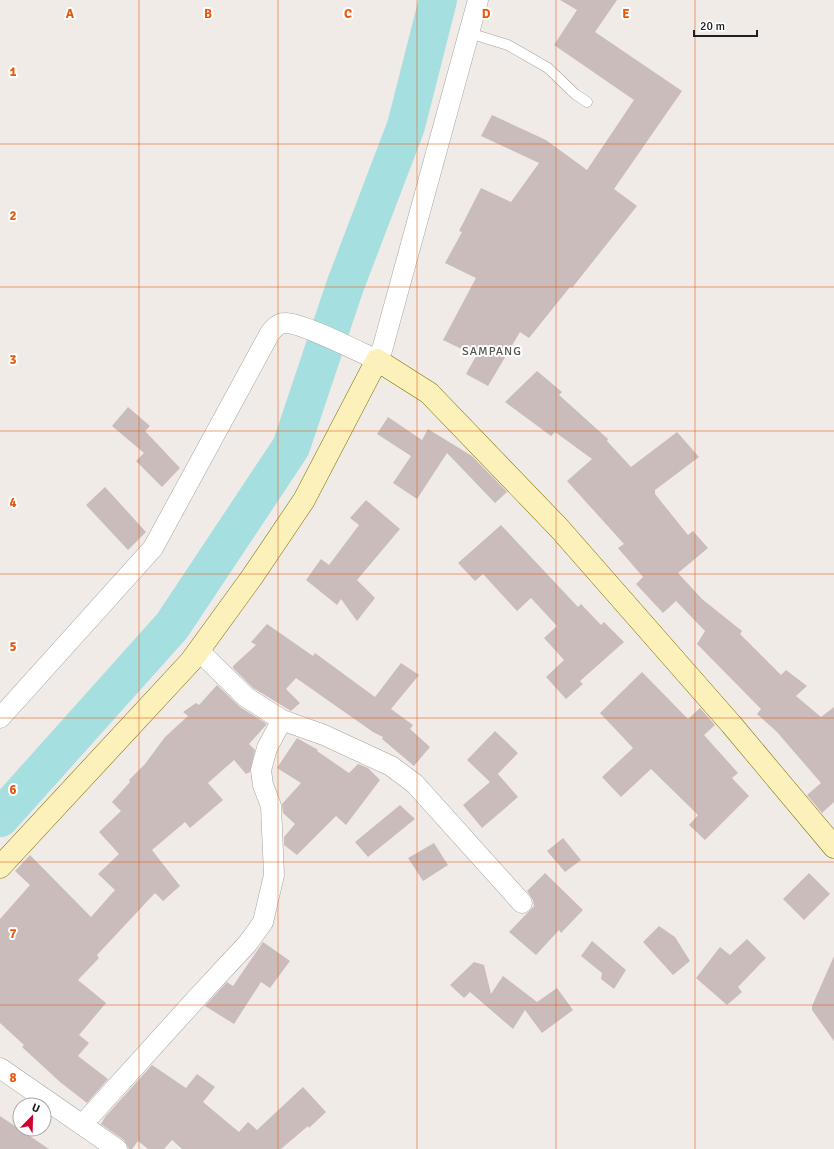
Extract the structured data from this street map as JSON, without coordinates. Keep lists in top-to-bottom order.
{
  "districts": ["SAMPANG"],
  "scale_bar": "20 m",
  "north": "top right",
  "grid": {
    "columns": [
      "A",
      "B",
      "C",
      "D",
      "E"
    ],
    "rows": [
      "1",
      "2",
      "3",
      "4",
      "5",
      "6",
      "7",
      "8"
    ]
  }
}
